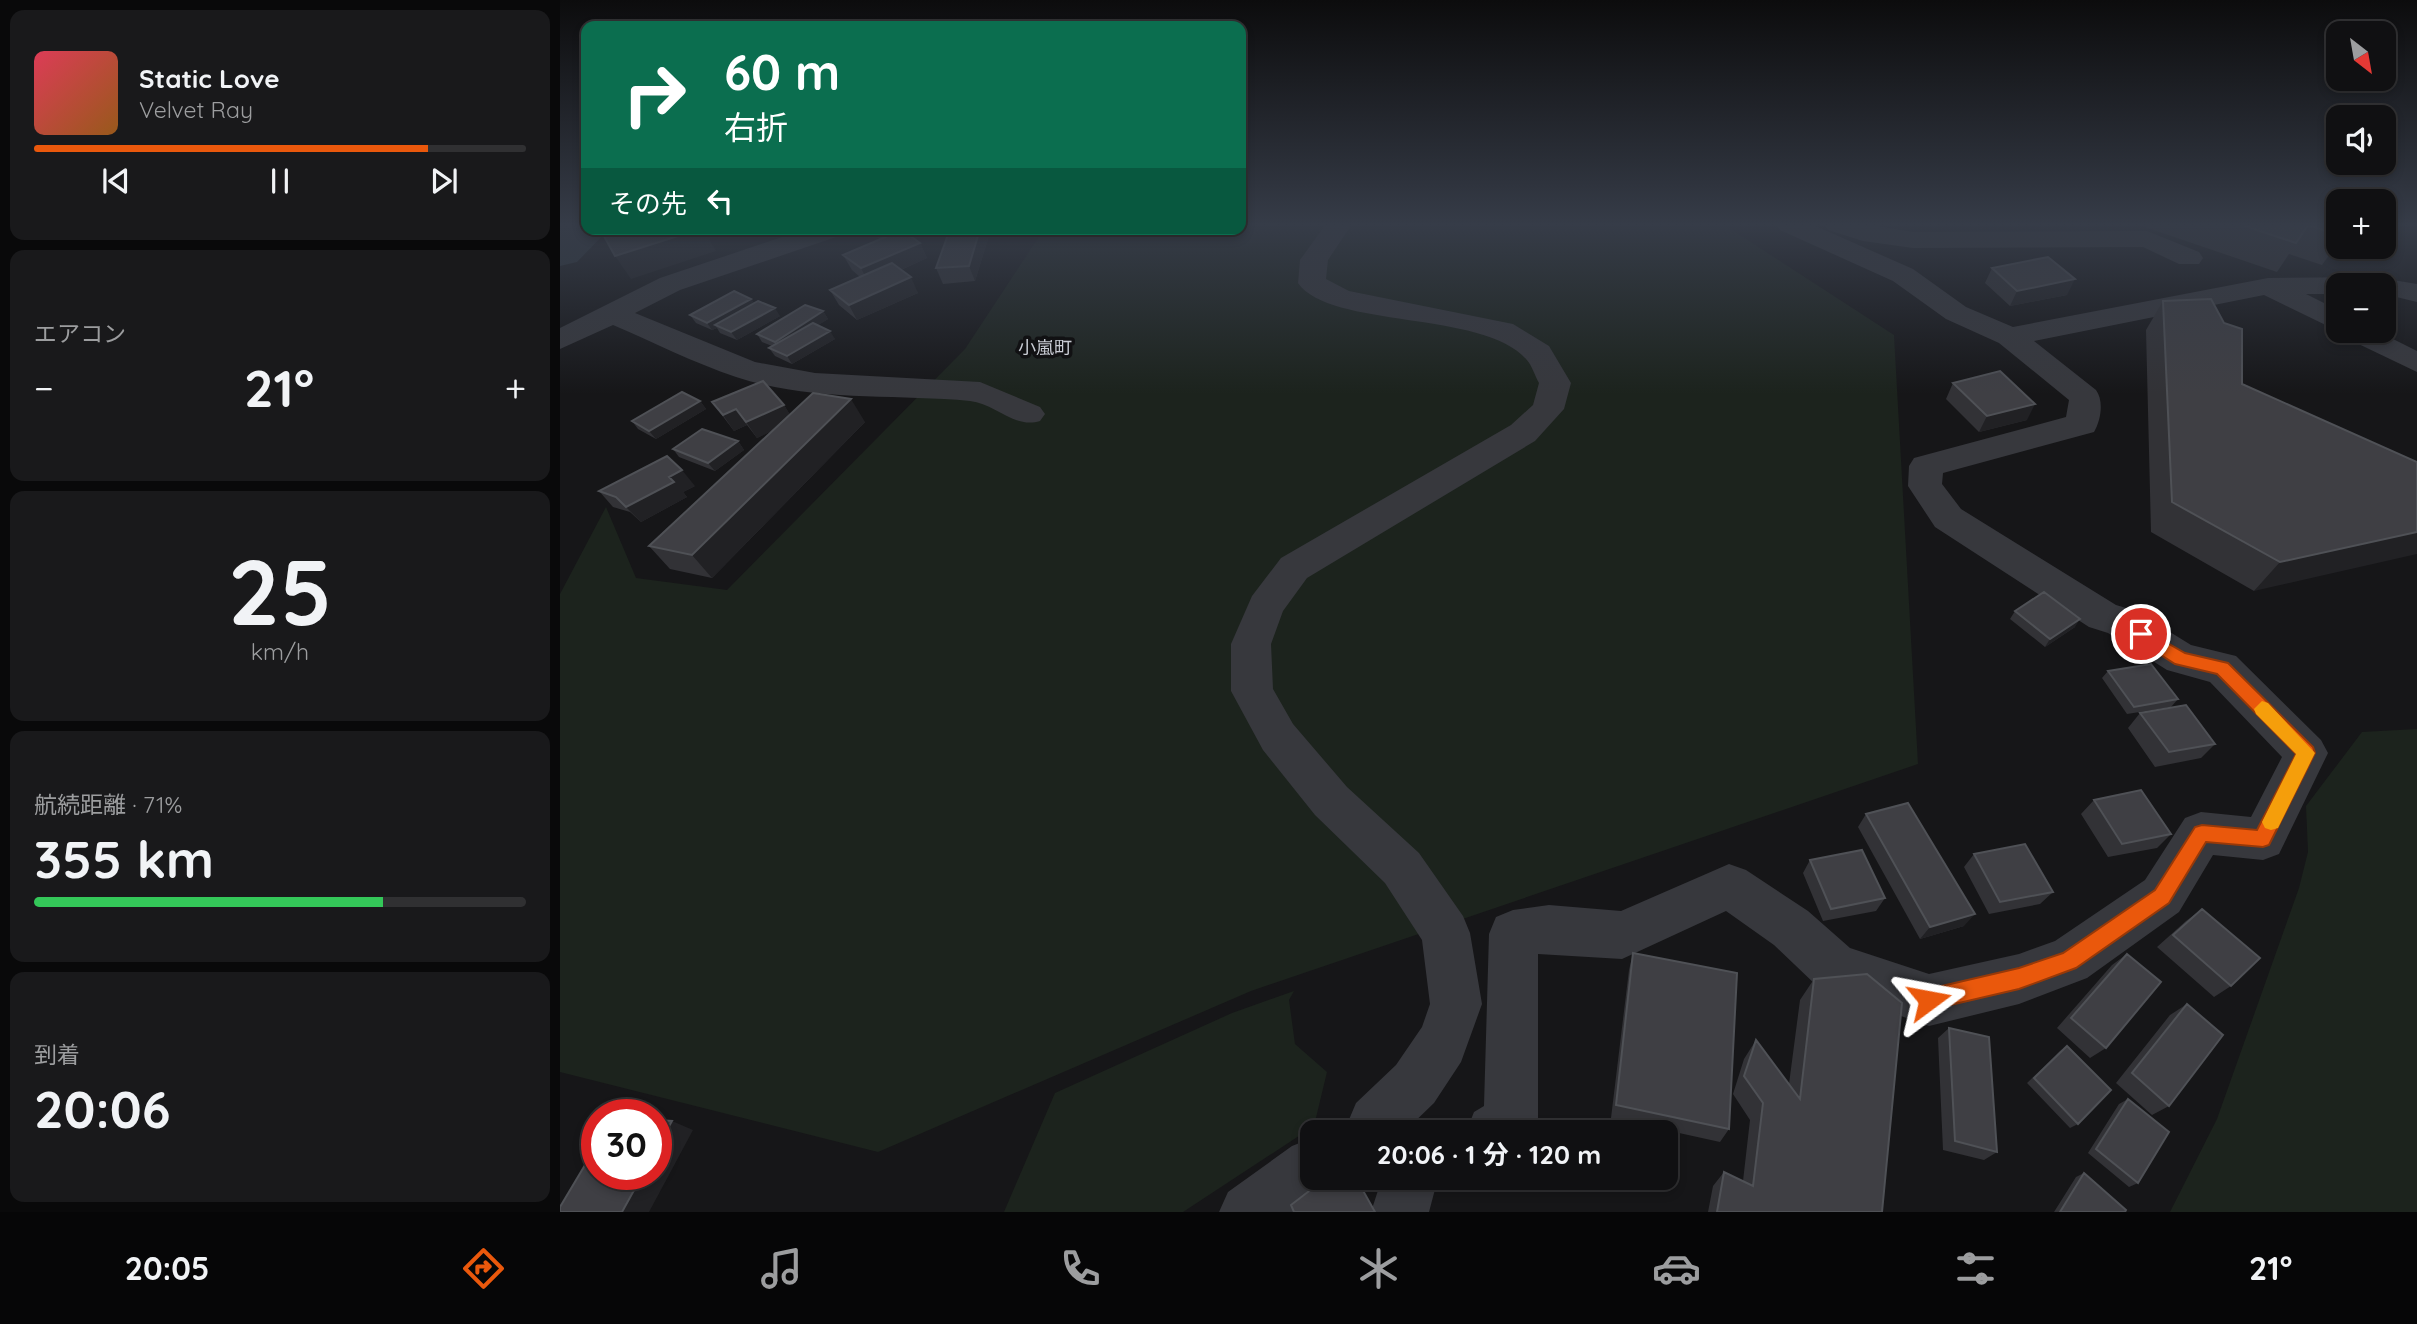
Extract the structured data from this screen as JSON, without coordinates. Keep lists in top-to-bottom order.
{
  "districts": ["小嵐町"],
  "north": "bottom right",
  "page": {
    "map_buttons": ["+", "−"],
    "turn": ["60 m", "右折"],
    "song": ["Static Love", "Velvet Ray"],
    "then": "その先",
    "tile": [
      "エアコン",
      ["25", "km/h"],
      ["航続距離 · 71%", "355 km"],
      ["到着", "20:06"]
    ],
    "heat": ["−", "21°", "+"],
    "limit": "30",
    "trip": "20:06 · 1 分 · 120 m",
    "tabs": ["20:05", "21°"]
  }
}
